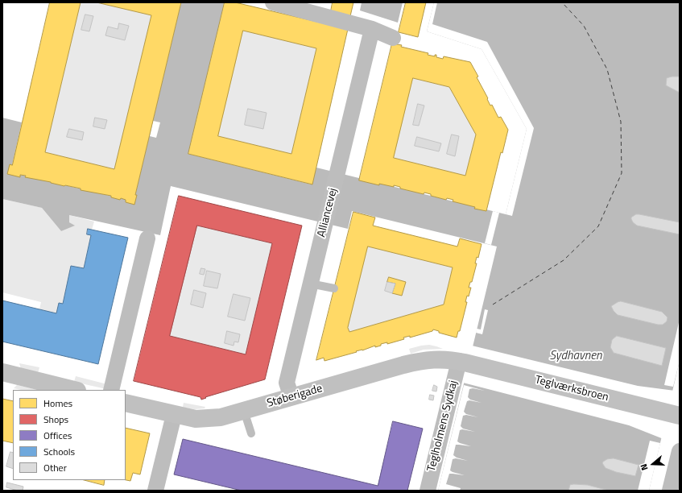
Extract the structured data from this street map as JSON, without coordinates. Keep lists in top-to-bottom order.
{
  "streets": {
    "street": [
      "Alliancevej",
      "Teglværksbroen",
      "Støberigade",
      "Teglholmens Sydkaj"
    ]
  },
  "crossings": [
    ["Alliancevej", "Støberigade"],
    ["Teglværksbroen", "Støberigade"],
    ["Teglværksbroen", "Teglholmens Sydkaj"],
    ["Støberigade", "Teglholmens Sydkaj"]
  ],
  "water": ["Sydhavnen"],
  "legend": [
    "Homes",
    "Shops",
    "Offices",
    "Schools",
    "Other"
  ],
  "north": "left"
}
